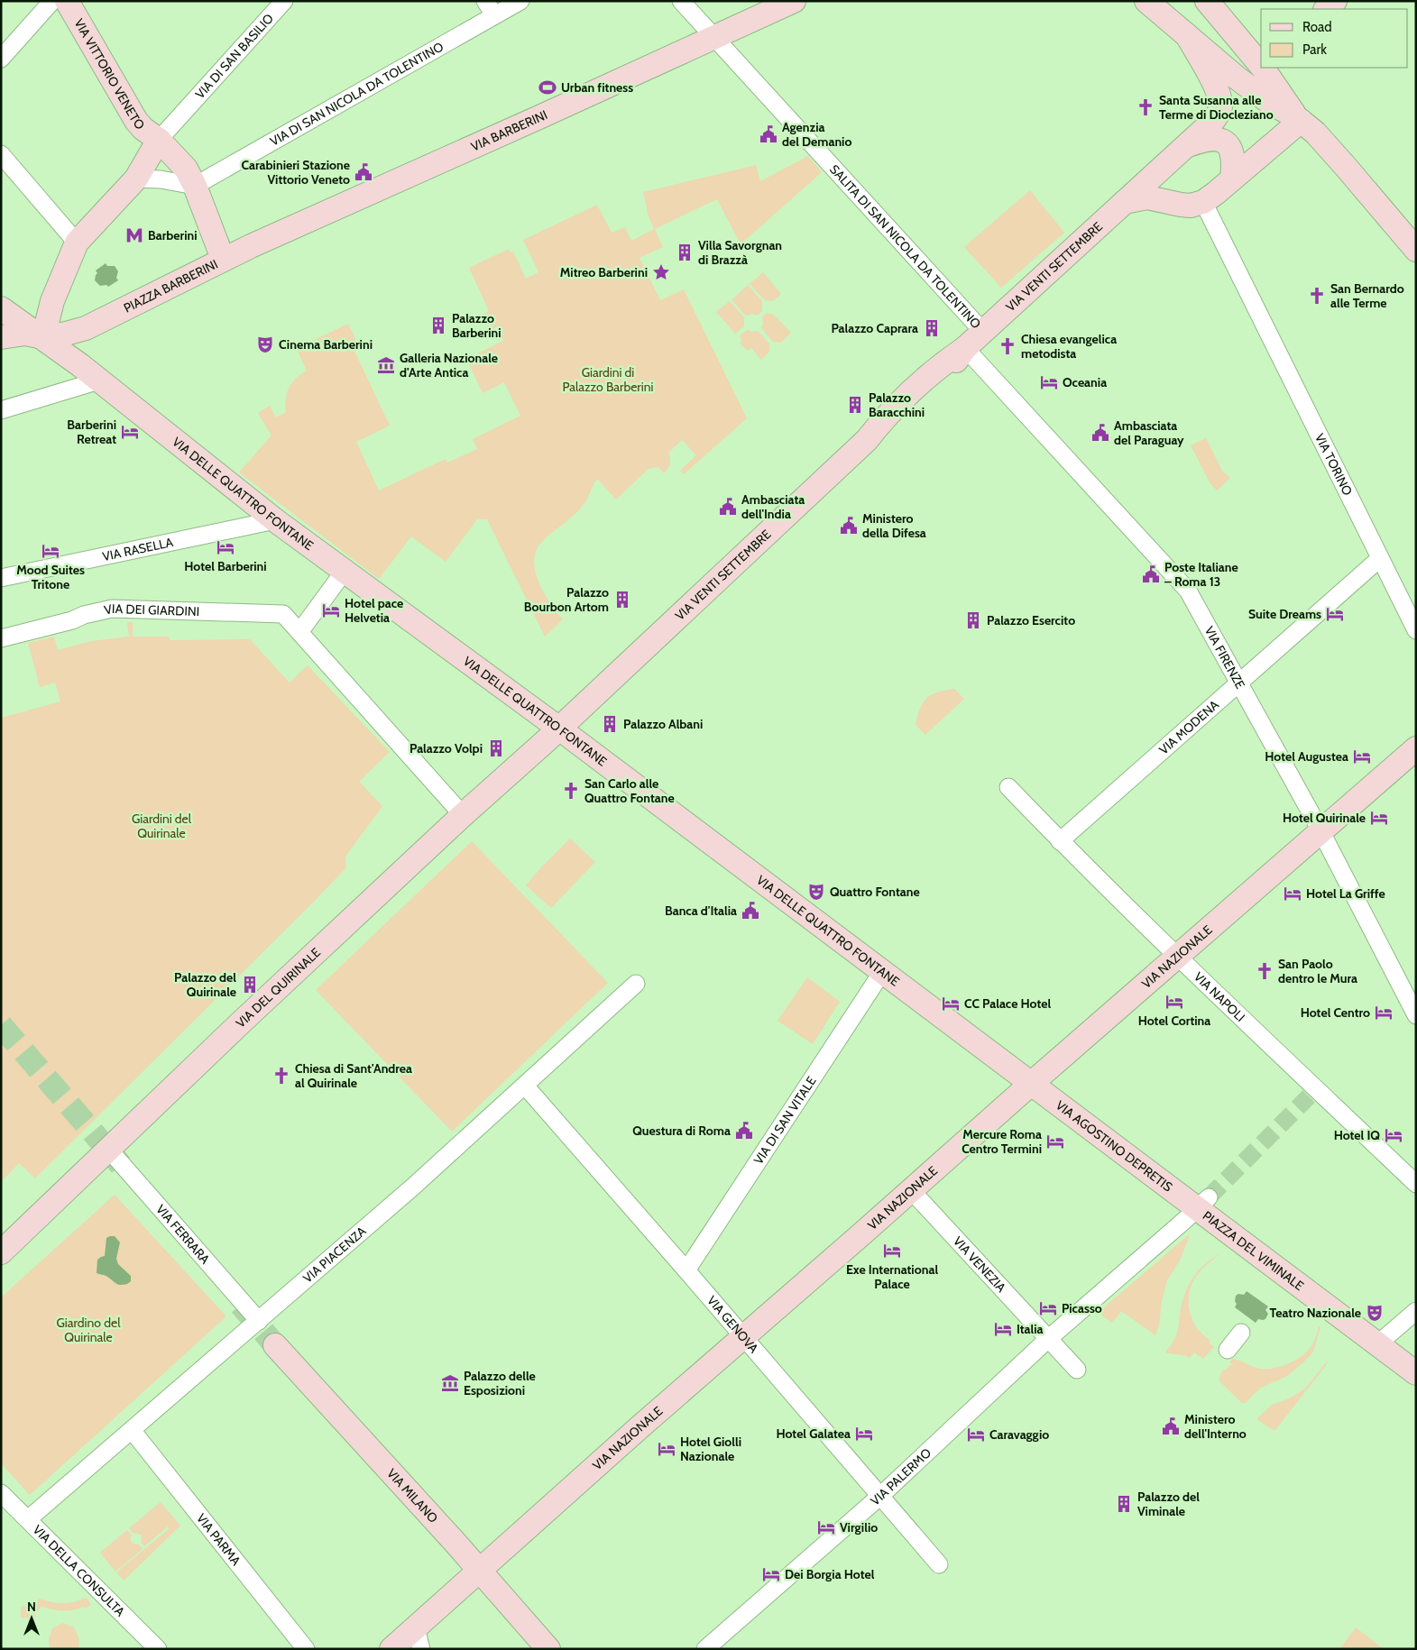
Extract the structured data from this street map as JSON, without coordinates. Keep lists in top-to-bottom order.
{
  "streets": {
    "street": [
      "VIA DI SAN BASILIO",
      "VIA VITTORIO VENETO",
      "VIA DI SAN NICOLA DA TOLENTINO",
      "VIA BARBERINI",
      "SALITA DI SAN NICOLA DA TOLENTINO",
      "VIA VENTI SETTEMBRE",
      "PIAZZA BARBERINI",
      "VIA TORINO",
      "VIA DELLE QUATTRO FONTANE",
      "VIA RASELLA",
      "VIA DEI GIARDINI",
      "VIA FIRENZE",
      "VIA MODENA",
      "VIA NAZIONALE",
      "VIA DEL QUIRINALE",
      "VIA NAPOLI",
      "VIA DI SAN VITALE",
      "VIA AGOSTINO DEPRETIS",
      "VIA FERRARA",
      "PIAZZA DEL VIMINALE",
      "VIA PIACENZA",
      "VIA VENEZIA",
      "VIA GENOVA",
      "VIA PALERMO",
      "VIA MILANO",
      "VIA PARMA",
      "VIA DELLA CONSULTA"
    ]
  },
  "crossings": [
    ["VIA DI SAN BASILIO", "VIA VITTORIO VENETO"],
    ["VIA DI SAN BASILIO", "PIAZZA BARBERINI"],
    ["VIA VITTORIO VENETO", "PIAZZA BARBERINI"],
    ["VIA DI SAN NICOLA DA TOLENTINO", "PIAZZA BARBERINI"],
    ["VIA BARBERINI", "SALITA DI SAN NICOLA DA TOLENTINO"],
    ["VIA BARBERINI", "PIAZZA BARBERINI"],
    ["SALITA DI SAN NICOLA DA TOLENTINO", "VIA VENTI SETTEMBRE"],
    ["VIA VENTI SETTEMBRE", "VIA TORINO"],
    ["VIA VENTI SETTEMBRE", "VIA DELLE QUATTRO FONTANE"],
    ["VIA VENTI SETTEMBRE", "VIA FIRENZE"],
    ["VIA VENTI SETTEMBRE", "VIA DEL QUIRINALE"],
    ["PIAZZA BARBERINI", "VIA DELLE QUATTRO FONTANE"],
    ["VIA TORINO", "VIA MODENA"],
    ["VIA DELLE QUATTRO FONTANE", "VIA RASELLA"],
    ["VIA DELLE QUATTRO FONTANE", "VIA NAZIONALE"],
    ["VIA DELLE QUATTRO FONTANE", "VIA DEL QUIRINALE"],
    ["VIA DELLE QUATTRO FONTANE", "VIA DI SAN VITALE"],
    ["VIA DELLE QUATTRO FONTANE", "VIA AGOSTINO DEPRETIS"],
    ["VIA DEI GIARDINI", "VIA DEL QUIRINALE"],
    ["VIA FIRENZE", "VIA MODENA"],
    ["VIA FIRENZE", "VIA NAZIONALE"],
    ["VIA MODENA", "VIA NAPOLI"],
    ["VIA NAZIONALE", "VIA NAPOLI"],
    ["VIA NAZIONALE", "VIA AGOSTINO DEPRETIS"],
    ["VIA NAZIONALE", "VIA VENEZIA"],
    ["VIA NAZIONALE", "VIA GENOVA"],
    ["VIA NAZIONALE", "VIA MILANO"],
    ["VIA DEL QUIRINALE", "VIA FERRARA"],
    ["VIA DI SAN VITALE", "VIA GENOVA"],
    ["VIA AGOSTINO DEPRETIS", "PIAZZA DEL VIMINALE"],
    ["VIA FERRARA", "VIA PIACENZA"],
    ["PIAZZA DEL VIMINALE", "VIA PALERMO"],
    ["VIA PIACENZA", "VIA GENOVA"],
    ["VIA PIACENZA", "VIA PARMA"],
    ["VIA PIACENZA", "VIA DELLA CONSULTA"],
    ["VIA VENEZIA", "VIA PALERMO"],
    ["VIA GENOVA", "VIA PALERMO"]
  ],
  "parks": ["Giardini di Palazzo Barberini", "Giardini del Quirinale", "Giardino del Quirinale"],
  "places": {
    "sports": ["Urban fitness"],
    "church": [
      "Santa Susanna alle Terme di Diocleziano",
      "San Bernardo alle Terme",
      "Chiesa evangelica metodista",
      "San Carlo alle Quattro Fontane",
      "San Paolo dentro le Mura",
      "Chiesa di Sant'Andrea al Quirinale"
    ],
    "public building": [
      "Agenzia del Demanio",
      "Carabinieri Stazione Vittorio Veneto",
      "Ambasciata del Paraguay",
      "Ambasciata dell'India",
      "Ministero della Difesa",
      "Poste Italiane – Roma 13",
      "Banca d'Italia",
      "Questura di Roma",
      "Ministero dell'Interno"
    ],
    "metro station": ["Barberini"],
    "building": [
      "Villa Savorgnan di Brazzà",
      "Palazzo Barberini",
      "Palazzo Caprara",
      "Palazzo Baracchini",
      "Palazzo Bourbon Artom",
      "Palazzo Esercito",
      "Palazzo Albani",
      "Palazzo Volpi",
      "Palazzo del Quirinale",
      "Palazzo del Viminale"
    ],
    "place": ["Mitreo Barberini"],
    "theatre": ["Cinema Barberini", "Quattro Fontane", "Teatro Nazionale"],
    "museum": ["Galleria Nazionale d'Arte Antica", "Palazzo delle Esposizioni"],
    "hotel": [
      "Oceania",
      "Barberini Retreat",
      "Hotel Barberini",
      "Mood Suites Tritone",
      "Hotel pace Helvetia",
      "Suite Dreams",
      "Hotel Augustea",
      "Hotel Quirinale",
      "Hotel La Griffe",
      "Hotel Cortina",
      "CC Palace Hotel",
      "Hotel Centro",
      "Hotel IQ",
      "Mercure Roma Centro Termini",
      "Exe International Palace",
      "Picasso",
      "Italia",
      "Hotel Galatea",
      "Caravaggio",
      "Hotel Giolli Nazionale",
      "Virgilio",
      "Dei Borgia Hotel"
    ]
  },
  "legend": ["Road", "Park"],
  "north": "top"
}
